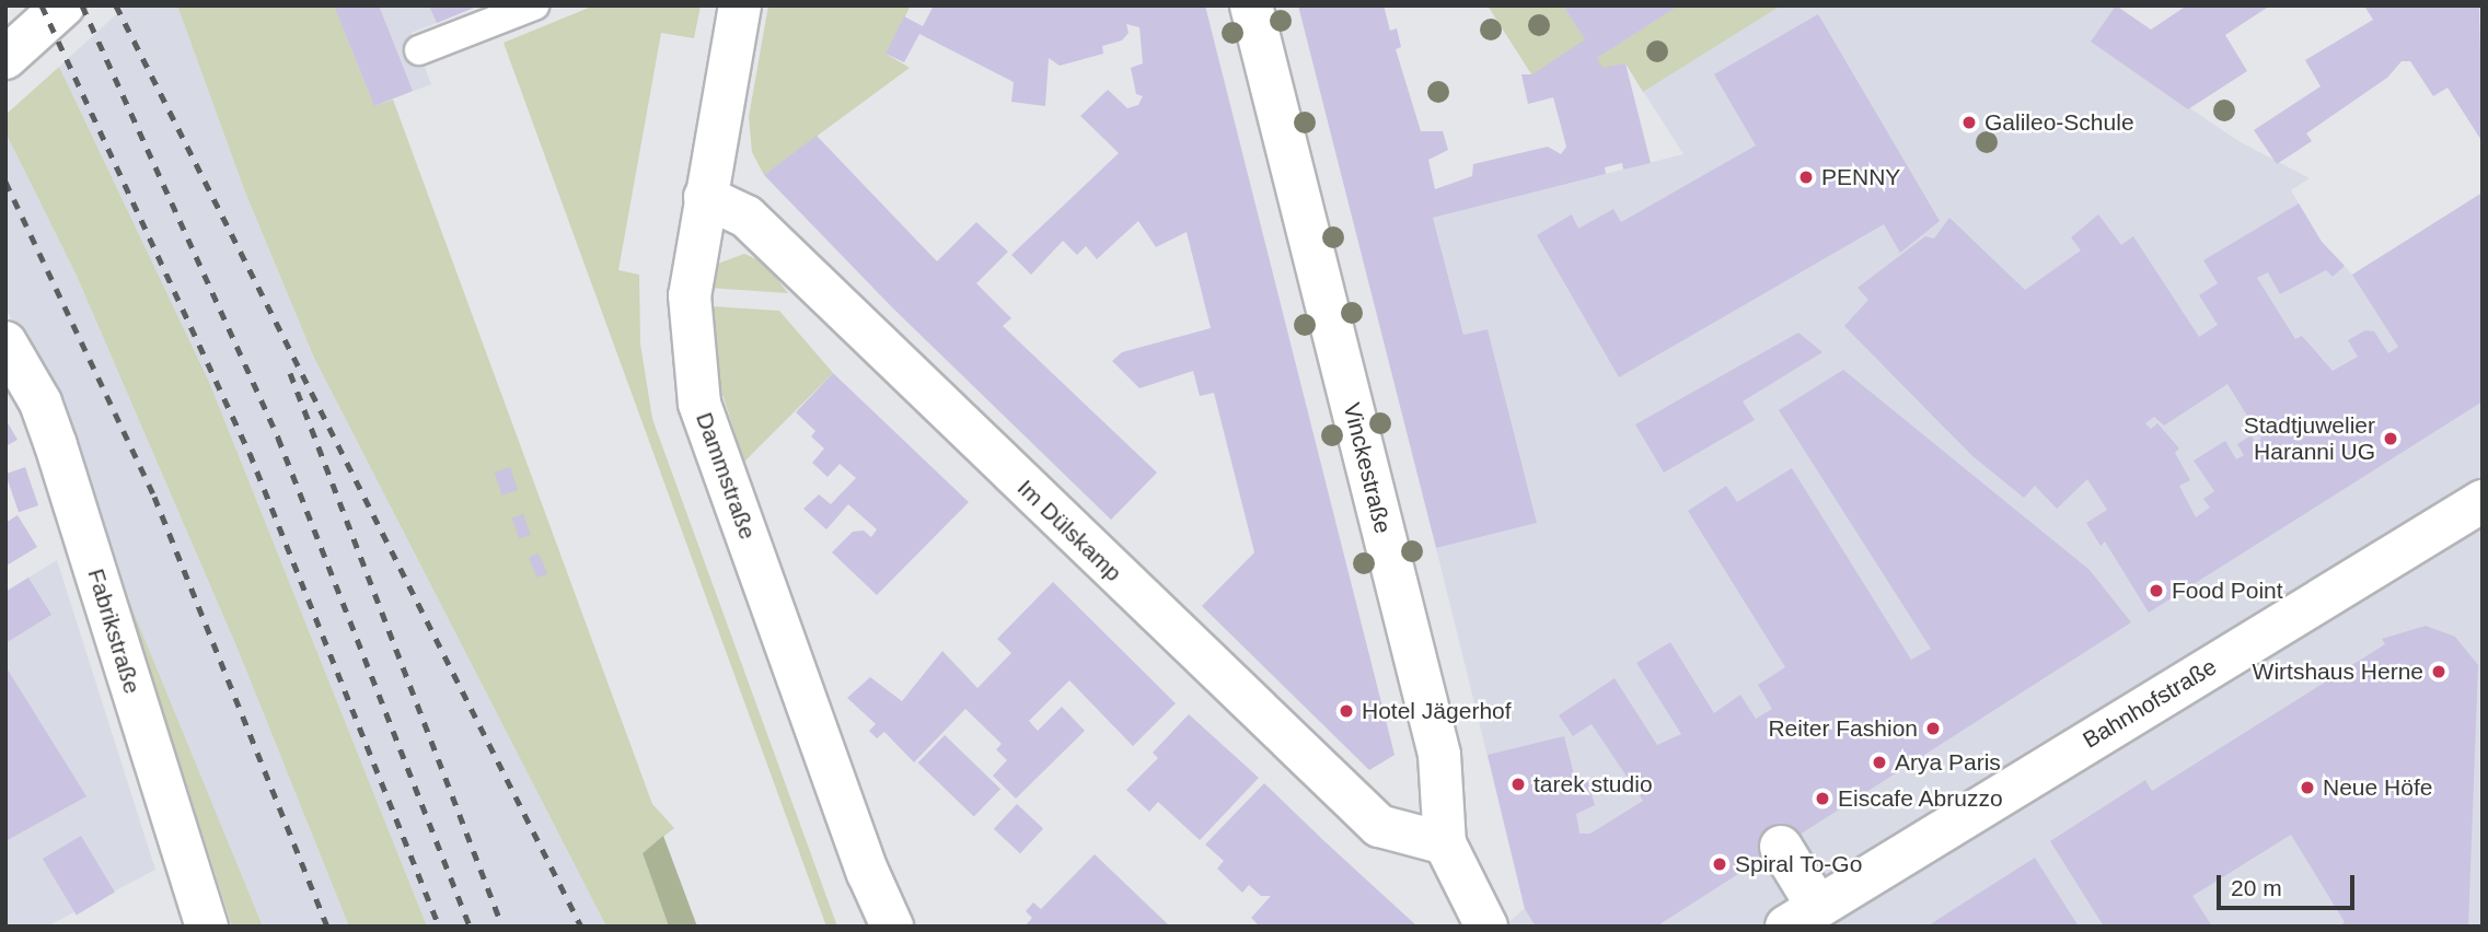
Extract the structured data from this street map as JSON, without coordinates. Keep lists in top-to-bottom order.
{
  "streets": {
    "street": [
      "Vinckestraße",
      "Dammstraße",
      "Im Dülskamp",
      "Fabrikstraße",
      "Bahnhofstraße"
    ]
  },
  "crossings": [
    ["Vinckestraße", "Im Dülskamp"],
    ["Dammstraße", "Im Dülskamp"]
  ],
  "places": [
    "Galileo-Schule",
    "PENNY",
    "Stadtjuwelier Haranni UG",
    "Food Point",
    "Wirtshaus Herne",
    "Hotel Jägerhof",
    "Reiter Fashion",
    "Arya Paris",
    "tarek studio",
    "Neue Höfe",
    "Eiscafe Abruzzo",
    "Spiral To-Go"
  ],
  "scale_bar": "20 m"
}
